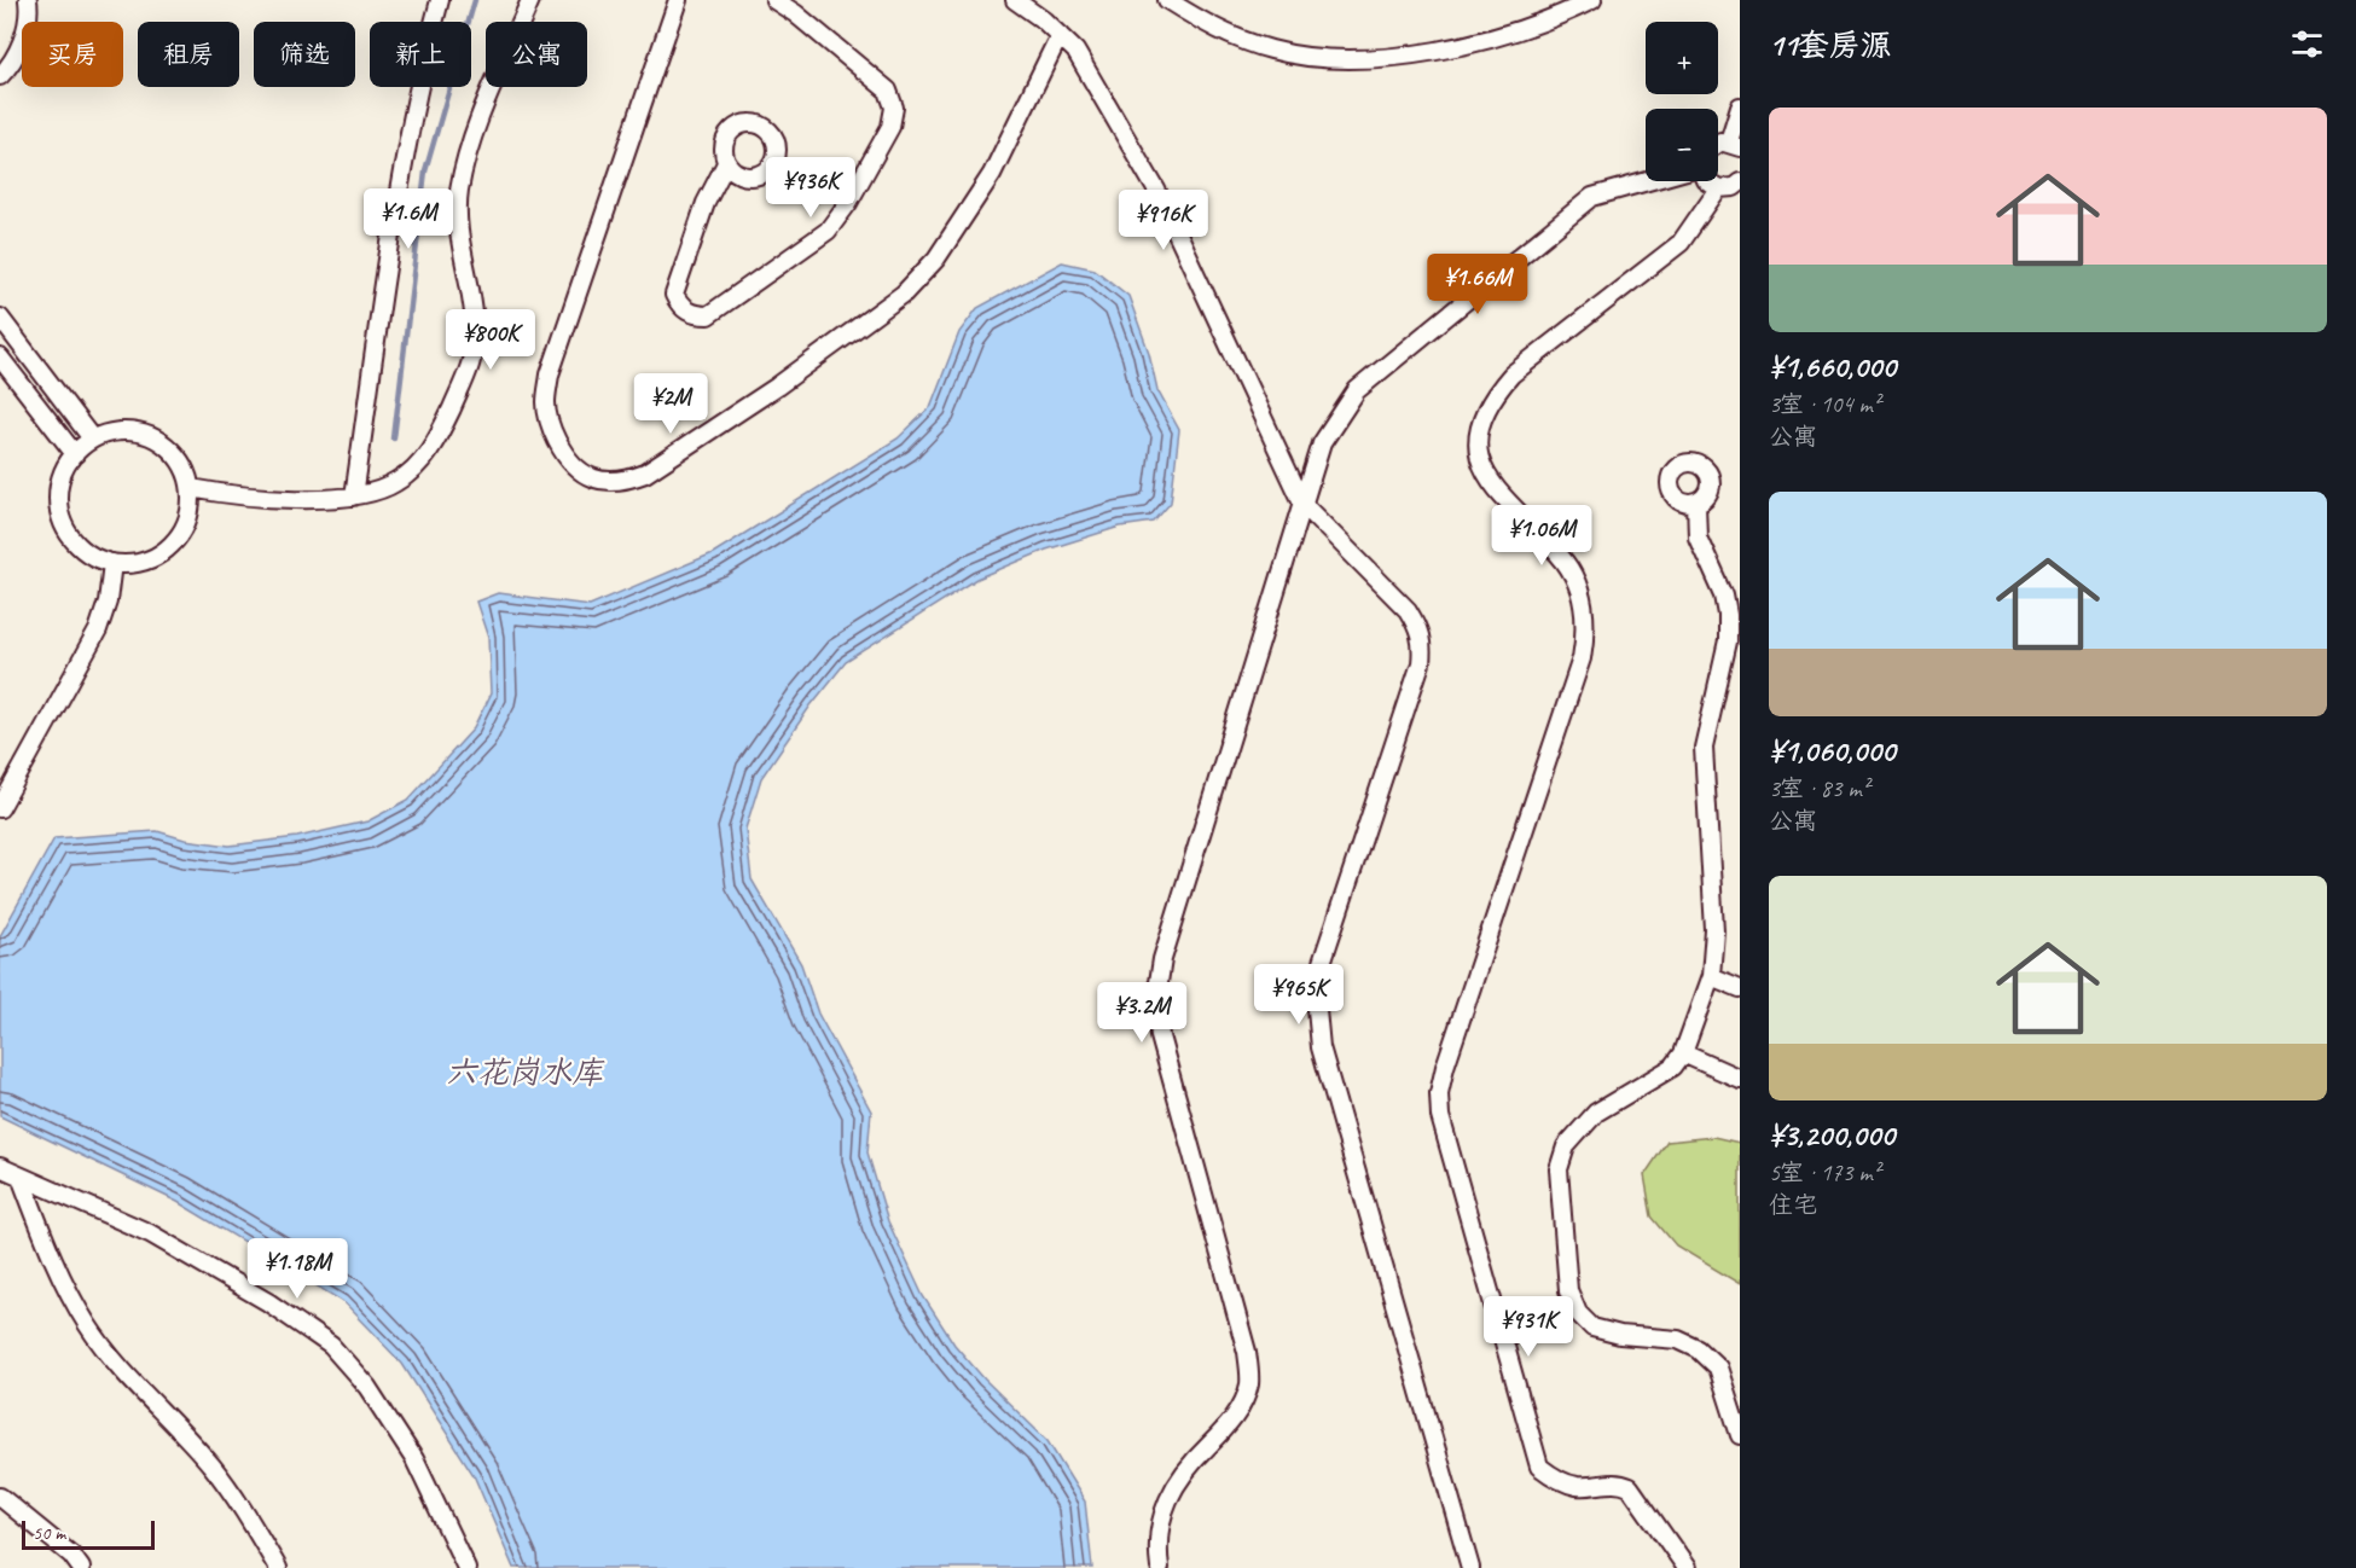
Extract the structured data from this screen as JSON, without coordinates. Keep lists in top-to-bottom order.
{
  "water": ["六花岗水库"],
  "scale_bar": "50 m",
  "page": {
    "heading": "11套房源",
    "map_buttons": ["+", "−"],
    "chip": [
      "买房",
      "租房",
      "筛选",
      "新上",
      "公寓"
    ],
    "list": [
      {
        "name": "¥1,660,000",
        "note": "3室 · 104 m² · 公寓"
      },
      {
        "name": "¥1,060,000",
        "note": "3室 · 83 m² · 公寓"
      },
      {
        "name": "¥3,200,000",
        "note": "5室 · 173 m² · 住宅"
      }
    ],
    "price": [
      "¥936K",
      "¥1.6M",
      "¥916K",
      "¥1.66M",
      "¥800K",
      "¥2M",
      "¥1.06M",
      "¥965K",
      "¥3.2M",
      "¥1.18M",
      "¥931K"
    ],
    "scale": "50 m"
  }
}
